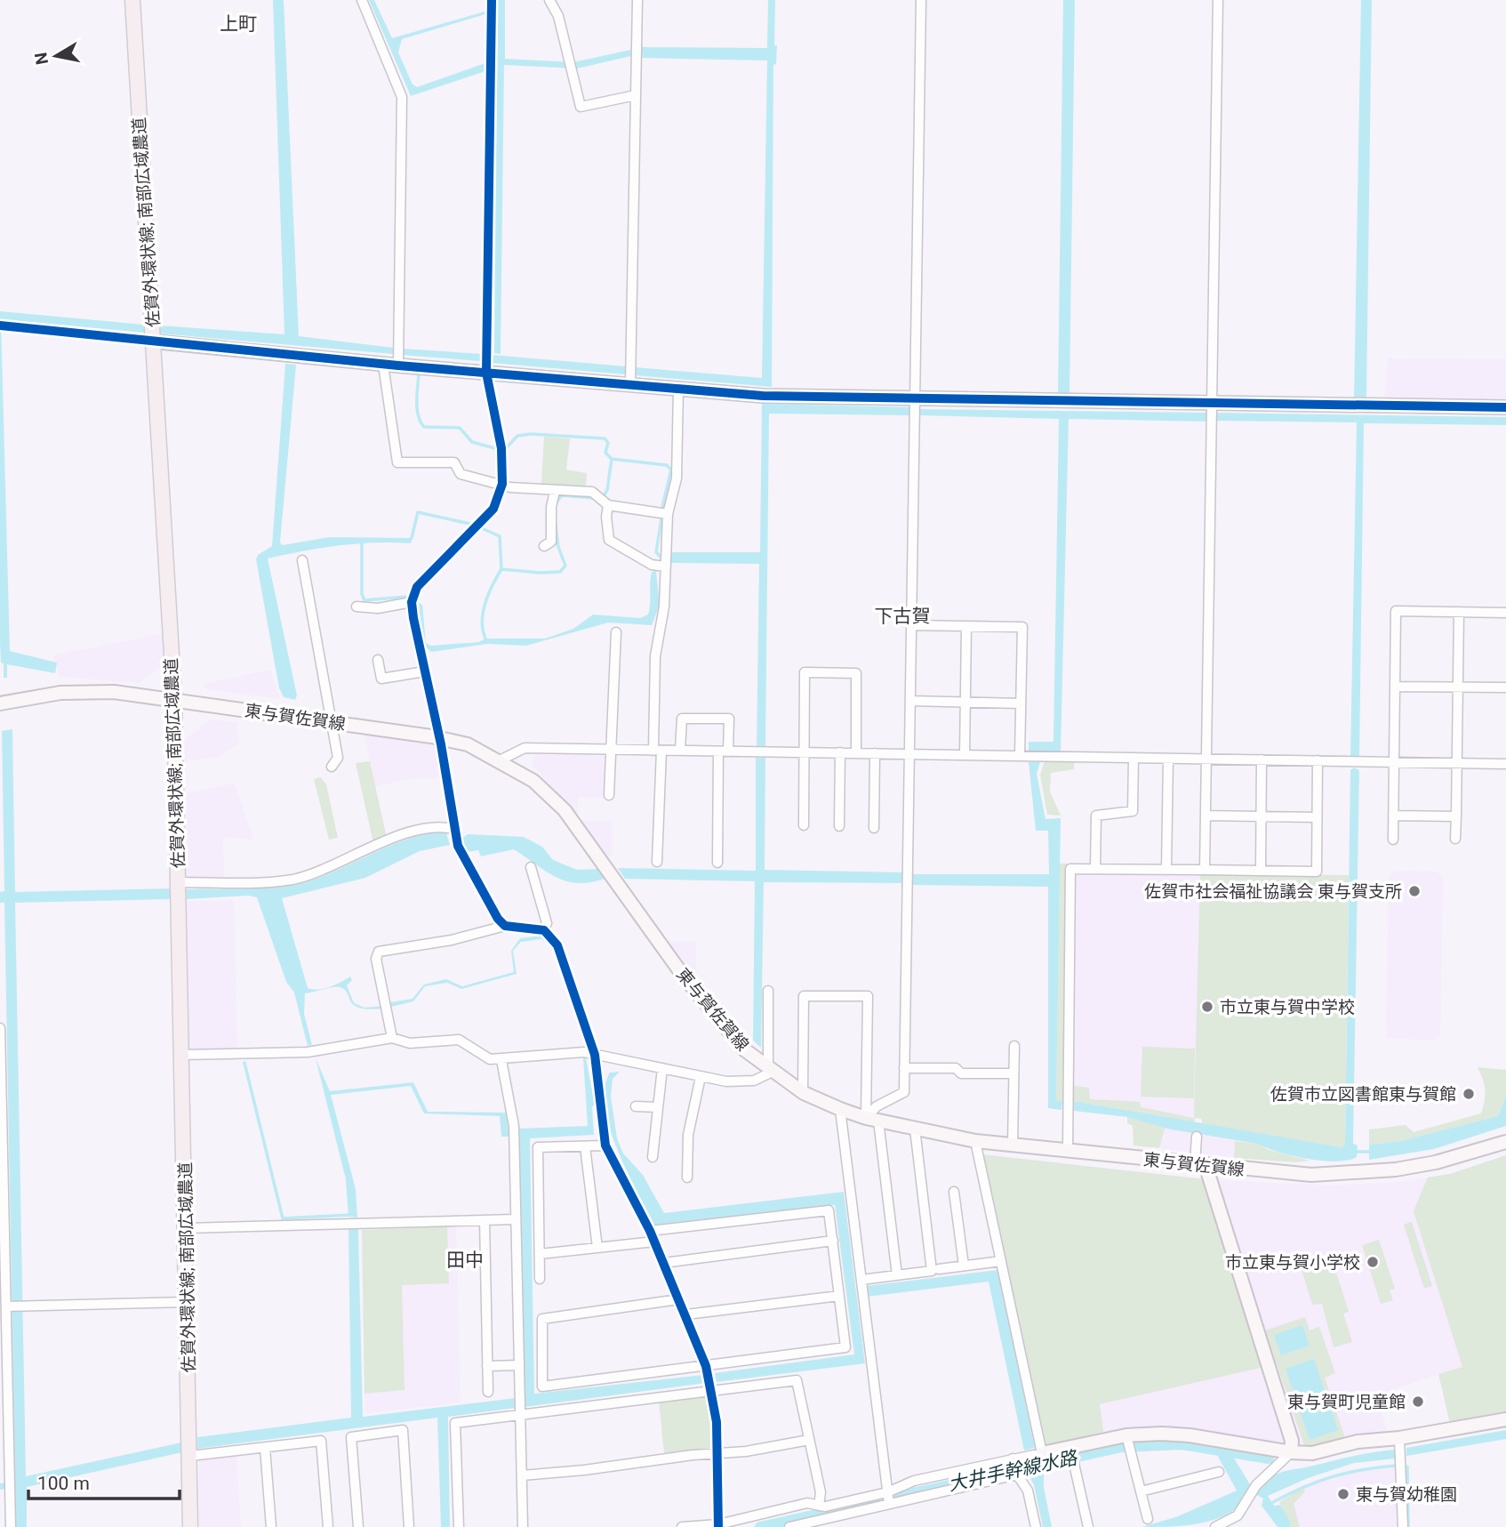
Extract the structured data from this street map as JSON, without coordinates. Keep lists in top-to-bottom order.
{
  "streets": {
    "main road": ["佐賀外環状線; 南部広域農道"],
    "street": ["東与賀佐賀線"]
  },
  "crossings": [
    ["佐賀外環状線; 南部広域農道", "東与賀佐賀線"]
  ],
  "districts": ["上町", "下古賀", "田中"],
  "water": ["大井手幹線水路"],
  "places": [
    "佐賀市社会福祉協議会 東与賀支所",
    "市立東与賀中学校",
    "佐賀市立図書館東与賀館",
    "市立東与賀小学校",
    "東与賀町児童館",
    "東与賀幼稚園"
  ],
  "scale_bar": "100 m",
  "north": "left"
}
